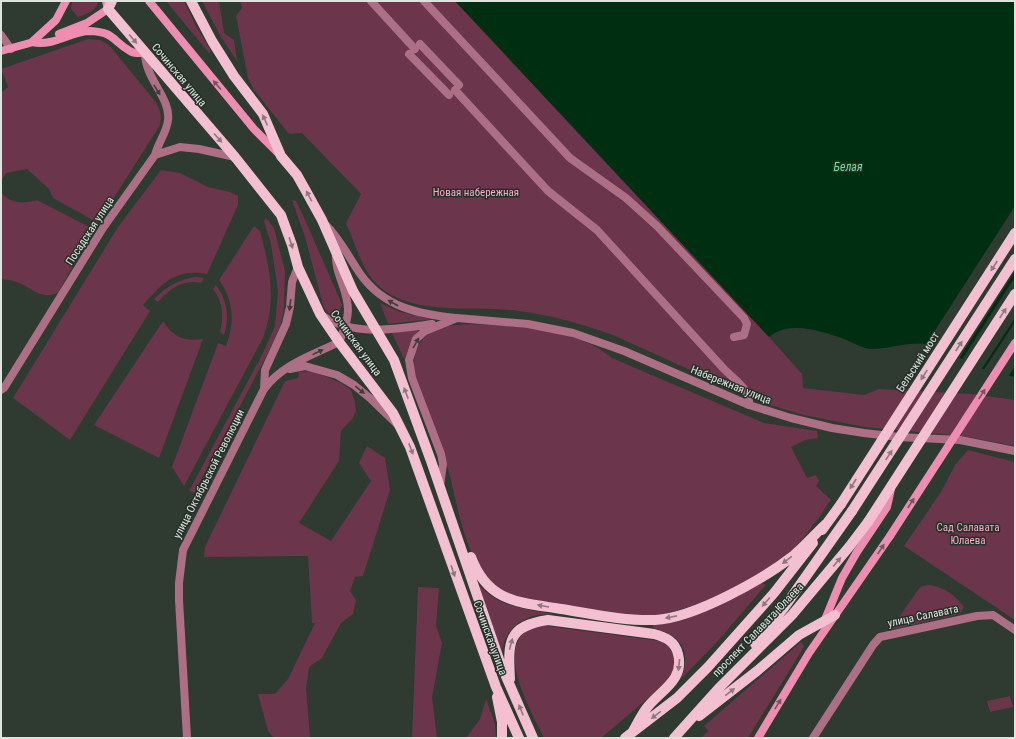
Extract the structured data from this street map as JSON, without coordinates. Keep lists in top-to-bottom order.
{
  "streets": {
    "main road": ["Сочинская улица", "Бельский мост", "проспект Салавата Юлаева"],
    "street": [
      "Посадская улица",
      "Набережная улица",
      "улица Октябрьской Революции",
      "улица Салавата"
    ]
  },
  "crossings": [
    ["Сочинская улица", "Посадская улица"]
  ],
  "water": ["Белая"],
  "parks": ["Новая набережная", "Сад Салавата Юлаева"]
}
